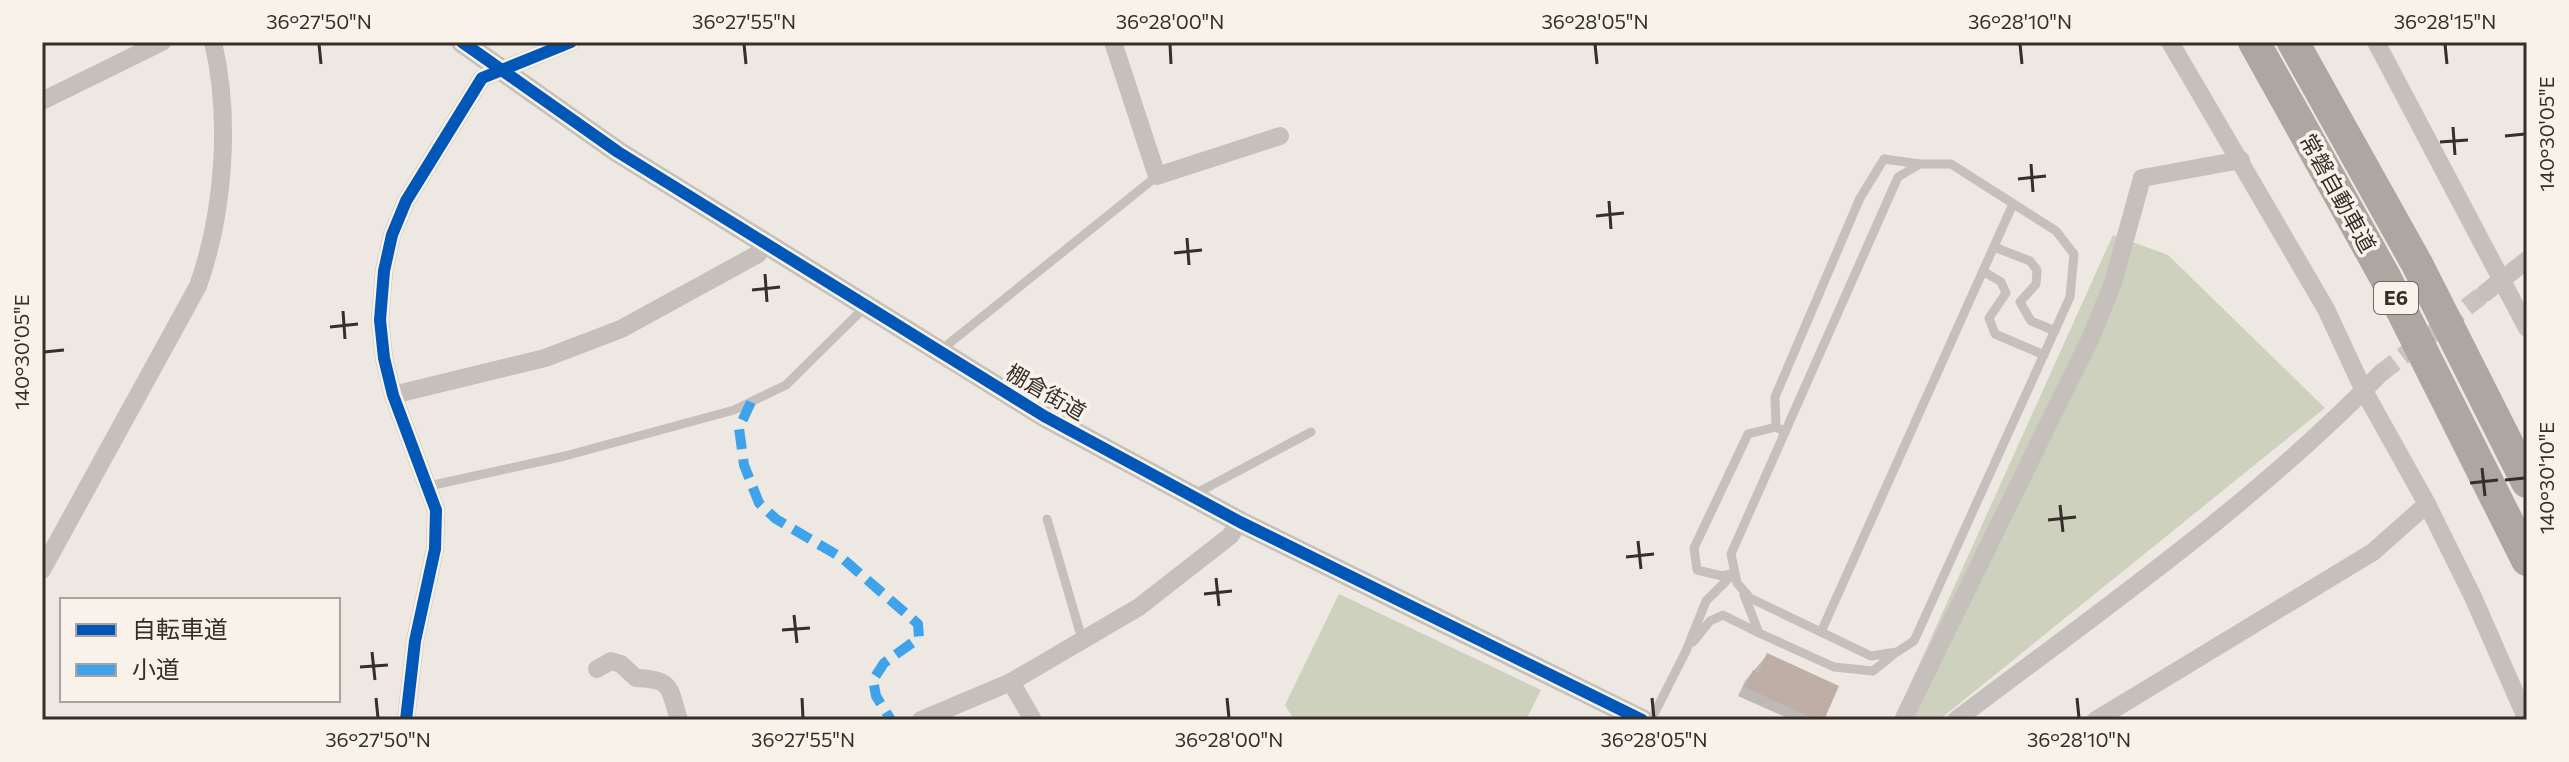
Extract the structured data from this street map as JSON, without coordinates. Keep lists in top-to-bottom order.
{
  "streets": {
    "highway": ["常磐自動車道", "E6"],
    "street": ["棚倉街道"]
  },
  "legend": ["自転車道", "小道"],
  "coordinates": [
    "36°27'50\"N",
    "36°27'55\"N",
    "36°28'00\"N",
    "36°28'05\"N",
    "36°28'10\"N",
    "36°28'15\"N",
    "140°30'05\"E",
    "140°30'10\"E"
  ]
}
